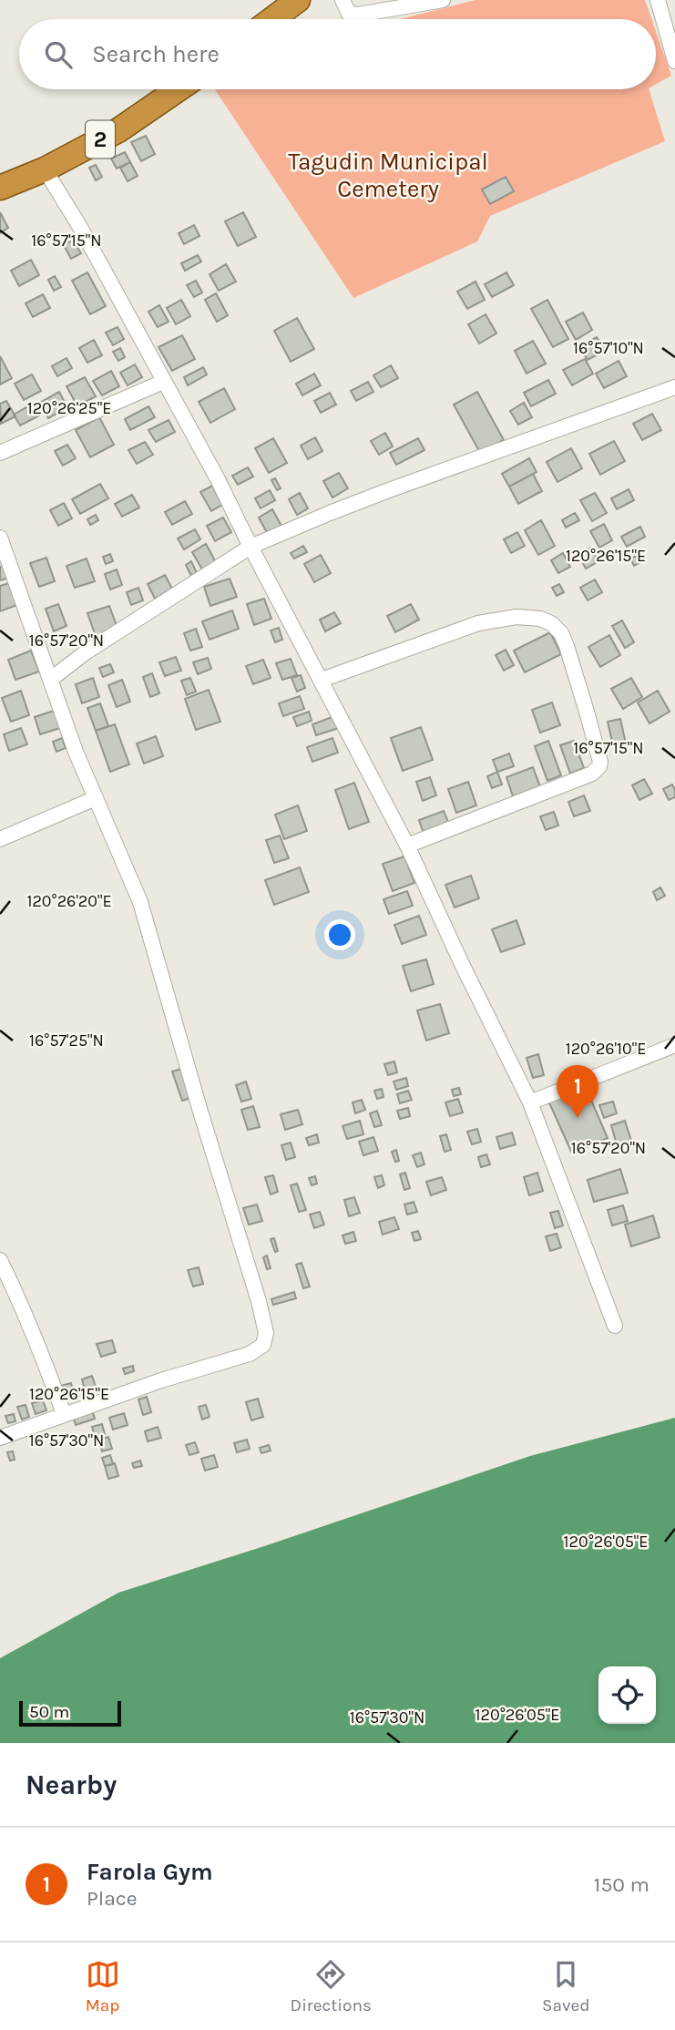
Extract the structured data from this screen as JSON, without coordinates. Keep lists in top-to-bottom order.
{
  "streets": {
    "highway": ["2"]
  },
  "parks": ["Tagudin Municipal Cemetery"],
  "scale_bar": "50 m",
  "page": {
    "search": "Search here",
    "pins": "1",
    "scale": "50 m",
    "heading": "Nearby",
    "list": [
      {
        "mark": "1",
        "name": "Farola Gym",
        "note": "Place",
        "value": "150 m"
      }
    ],
    "nav": ["Map", "Directions", "Saved"]
  },
  "coordinates": [
    "16°57'15\"N",
    "16°57'10\"N",
    "120°26'25\"E",
    "120°26'15\"E",
    "16°57'20\"N",
    "120°26'20\"E",
    "16°57'25\"N",
    "120°26'10\"E",
    "16°57'30\"N",
    "120°26'05\"E"
  ]
}
